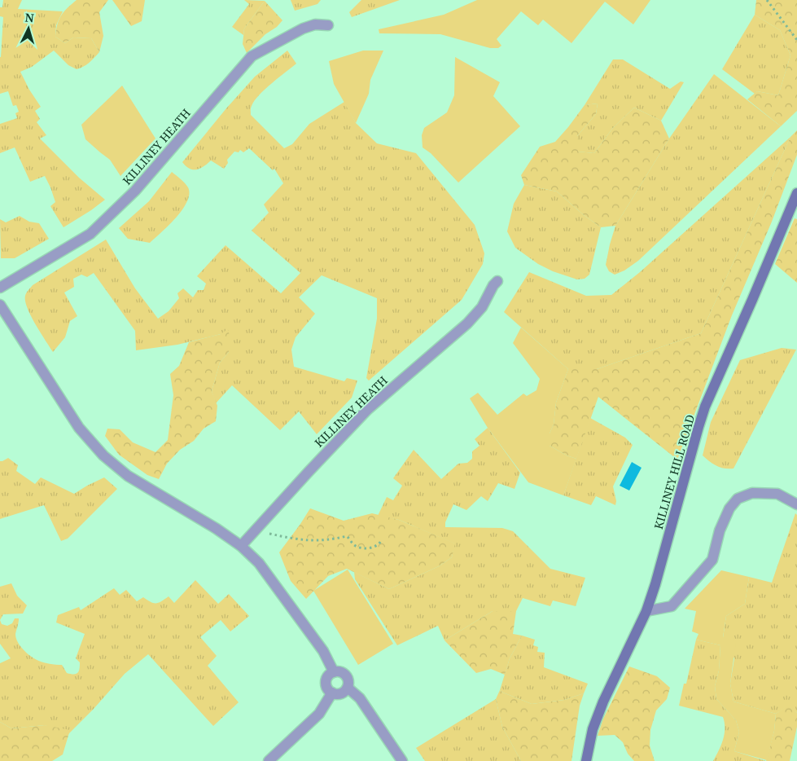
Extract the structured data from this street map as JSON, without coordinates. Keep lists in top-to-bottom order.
{
  "streets": {
    "main road": ["KILLINEY HILL ROAD"],
    "street": ["KILLINEY HEATH"]
  },
  "north": "top"
}
